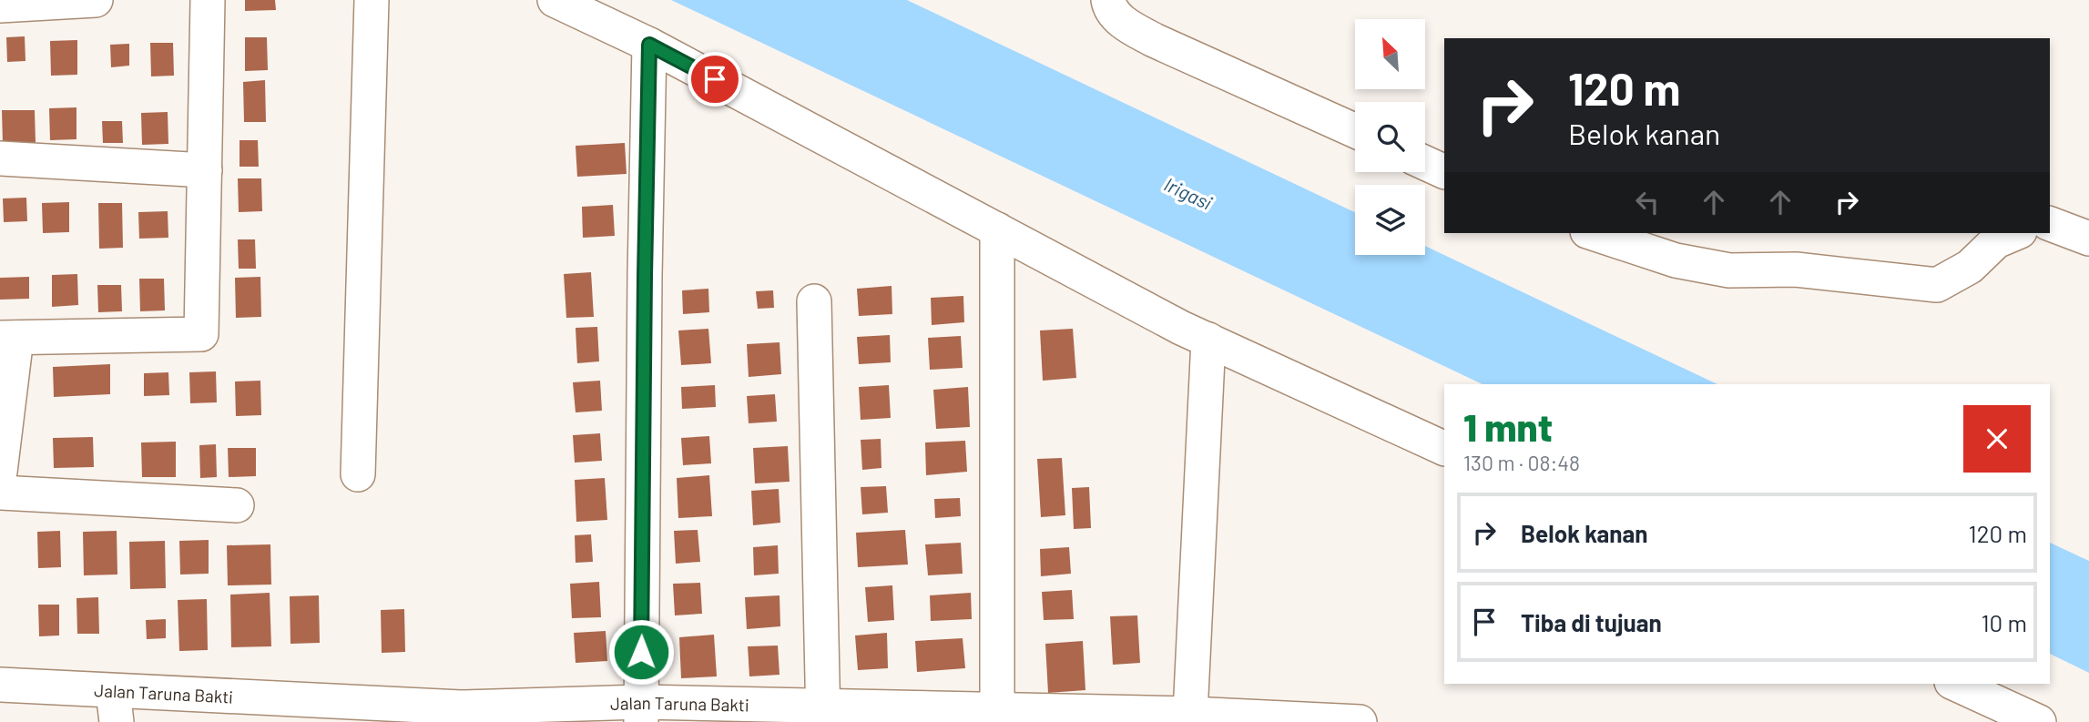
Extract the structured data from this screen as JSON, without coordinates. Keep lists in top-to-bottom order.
{
  "streets": {
    "street": ["Jalan Taruna Bakti"]
  },
  "water": ["Irigasi"],
  "north": "top left",
  "page": {
    "turn": ["120 m", "Belok kanan"],
    "heading": ["1 mnt", "130 m · 08:48"],
    "list": [
      {
        "name": "Belok kanan",
        "value": "120 m"
      },
      {
        "name": "Tiba di tujuan",
        "value": "10 m"
      }
    ]
  }
}
